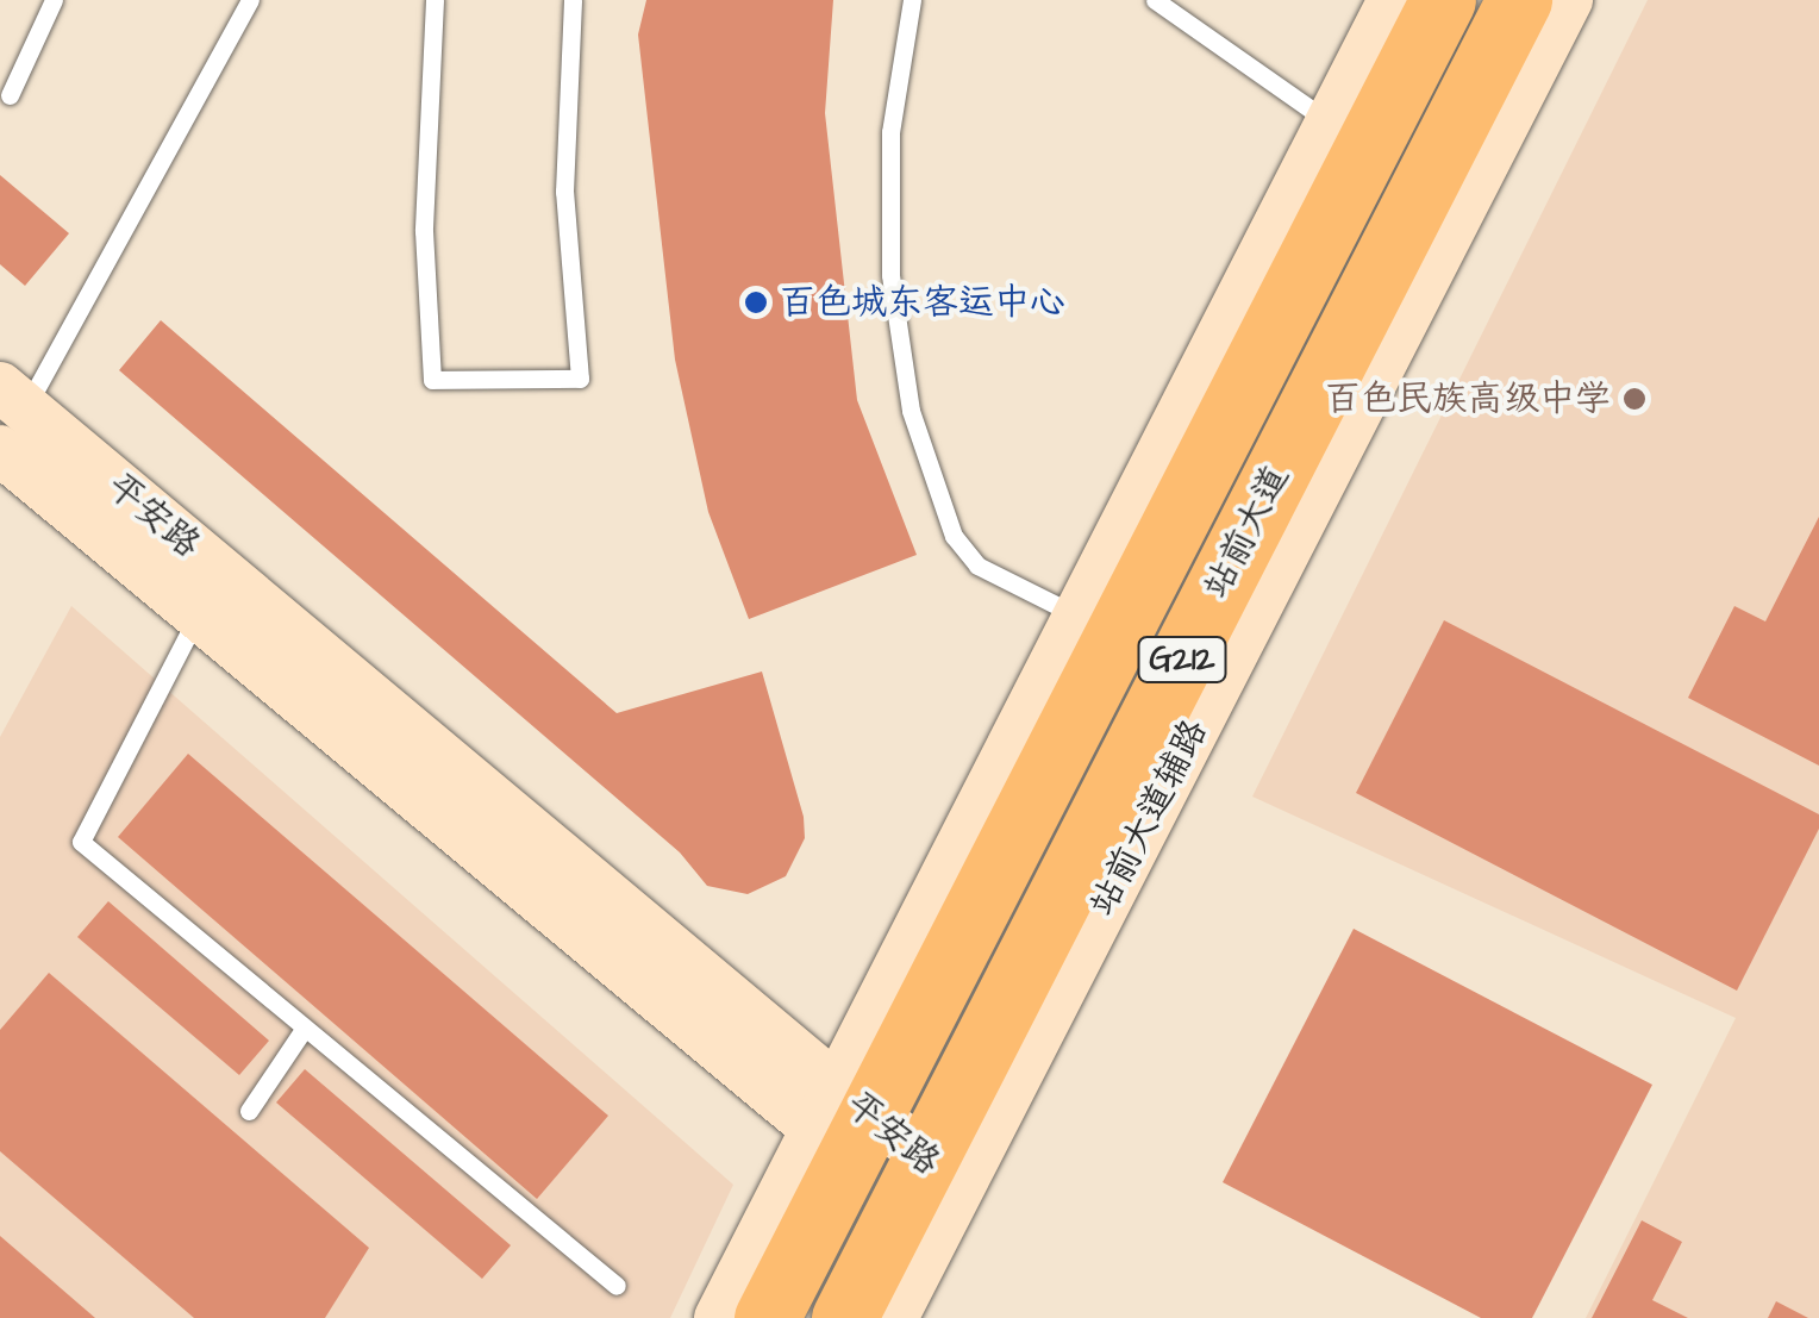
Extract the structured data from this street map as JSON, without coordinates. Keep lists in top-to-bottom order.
{
  "streets": {
    "highway": ["站前大道", "G212"],
    "street": ["平安路", "站前大道辅路"]
  },
  "crossings": [
    ["平安路", "站前大道"],
    ["平安路", "站前大道辅路"],
    ["站前大道", "站前大道辅路"]
  ],
  "places": ["百色城东客运中心", "百色民族高级中学"]
}
